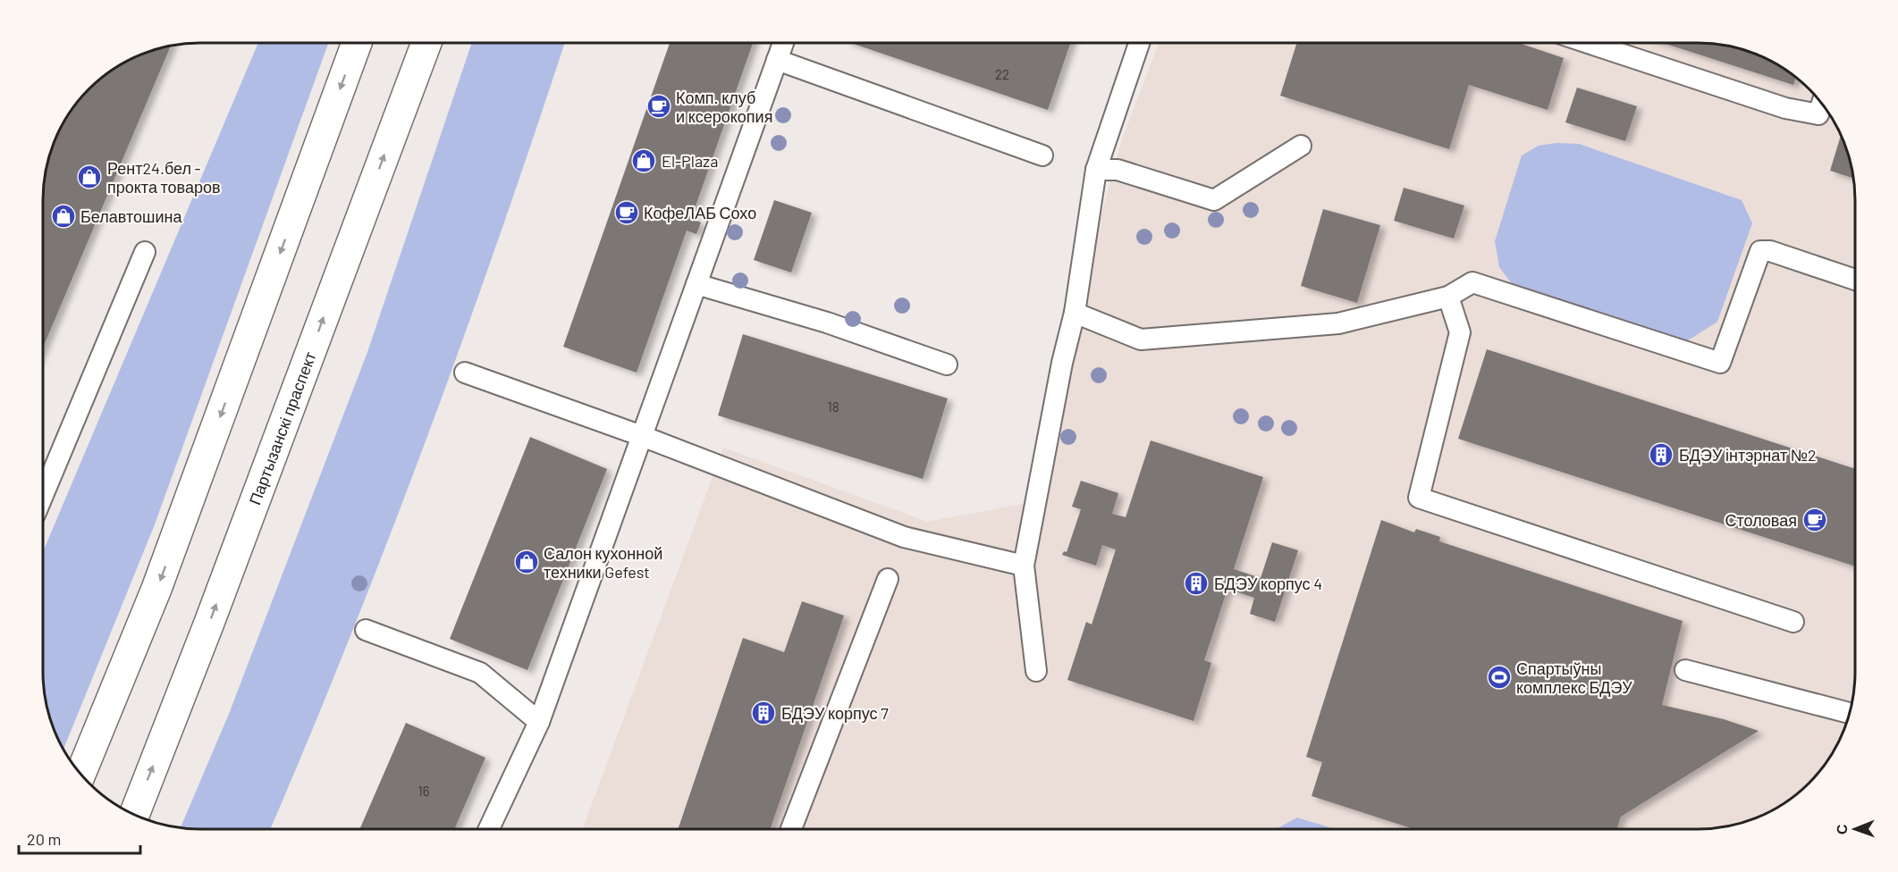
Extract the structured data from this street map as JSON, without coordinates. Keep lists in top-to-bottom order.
{
  "streets": {
    "main road": ["Партызанскі праспект"]
  },
  "places": {
    "cafe": ["Комп. клуб и ксерокопия", "КофеЛАБ Сохо", "Столовая"],
    "shop": [
      "El-Plaza",
      "Рент24.бел - прокта товаров",
      "Белавтошина",
      "Салон кухонной техники Gefest"
    ],
    "building": ["БДЭУ інтэрнат №2", "БДЭУ корпус 4", "БДЭУ корпус 7"],
    "sports": ["Спартыўны комплекс БДЭУ"]
  },
  "house_numbers": ["22", "18", "16"],
  "scale_bar": "20 m",
  "north": "left"
}
